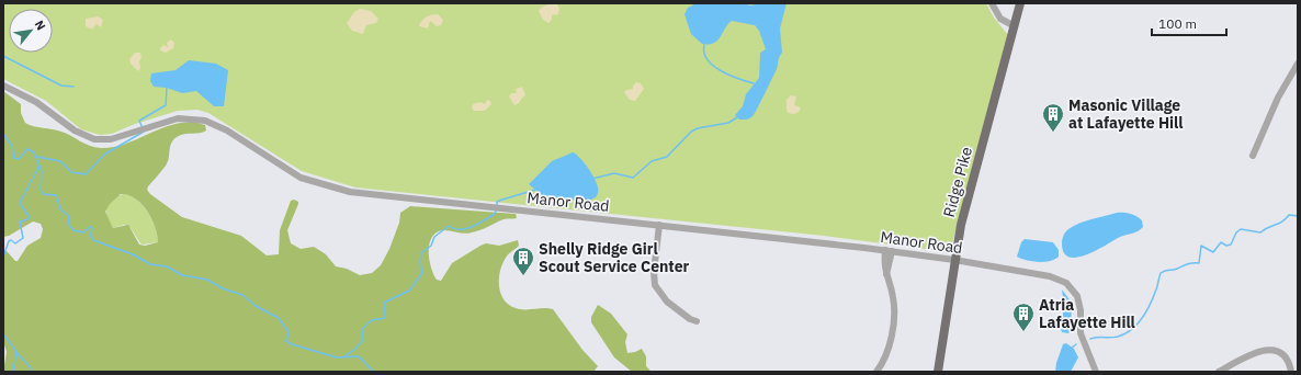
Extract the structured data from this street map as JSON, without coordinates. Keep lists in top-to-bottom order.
{
  "streets": {
    "main road": ["Ridge Pike"],
    "street": ["Manor Road"]
  },
  "crossings": [
    ["Ridge Pike", "Manor Road"]
  ],
  "places": {
    "building": ["Masonic Village at Lafayette Hill", "Shelly Ridge Girl Scout Service Center", "Atria Lafayette Hill"]
  },
  "scale_bar": "100 m",
  "north": "top right"
}
